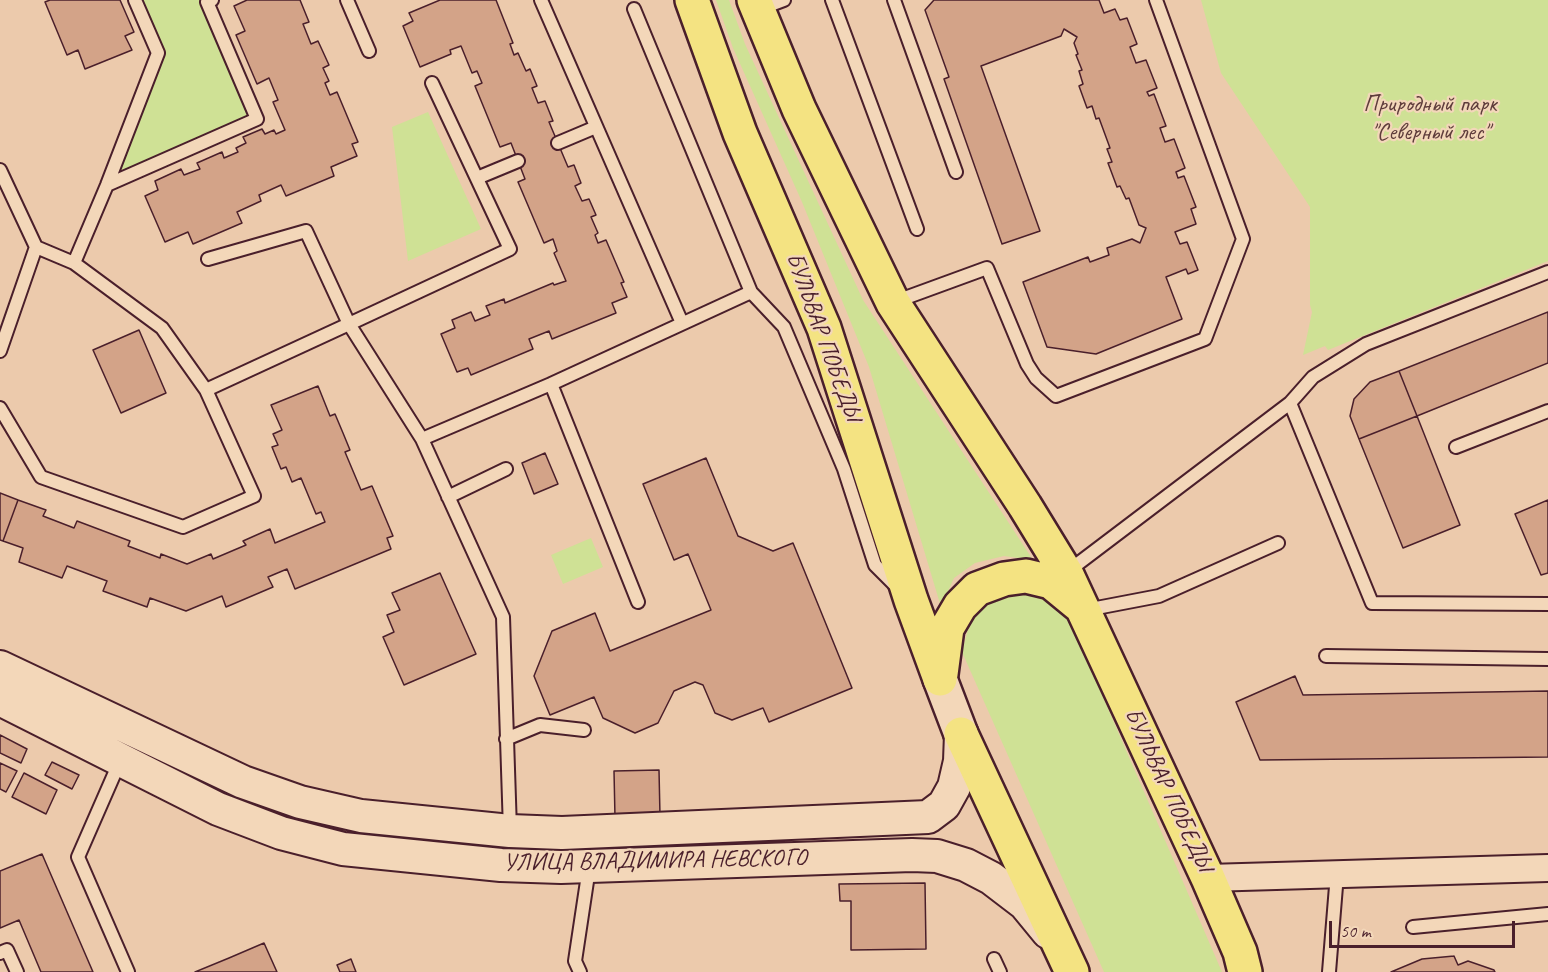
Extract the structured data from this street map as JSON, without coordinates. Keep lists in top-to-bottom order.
{
  "streets": {
    "main road": ["БУЛЬВАР ПОБЕДЫ"],
    "street": ["УЛИЦА ВЛАДИМИРА НЕВСКОГО"]
  },
  "crossings": [
    ["БУЛЬВАР ПОБЕДЫ", "УЛИЦА ВЛАДИМИРА НЕВСКОГО"]
  ],
  "parks": ["Природный парк \"Северный лес\""],
  "scale_bar": "50 m"
}
